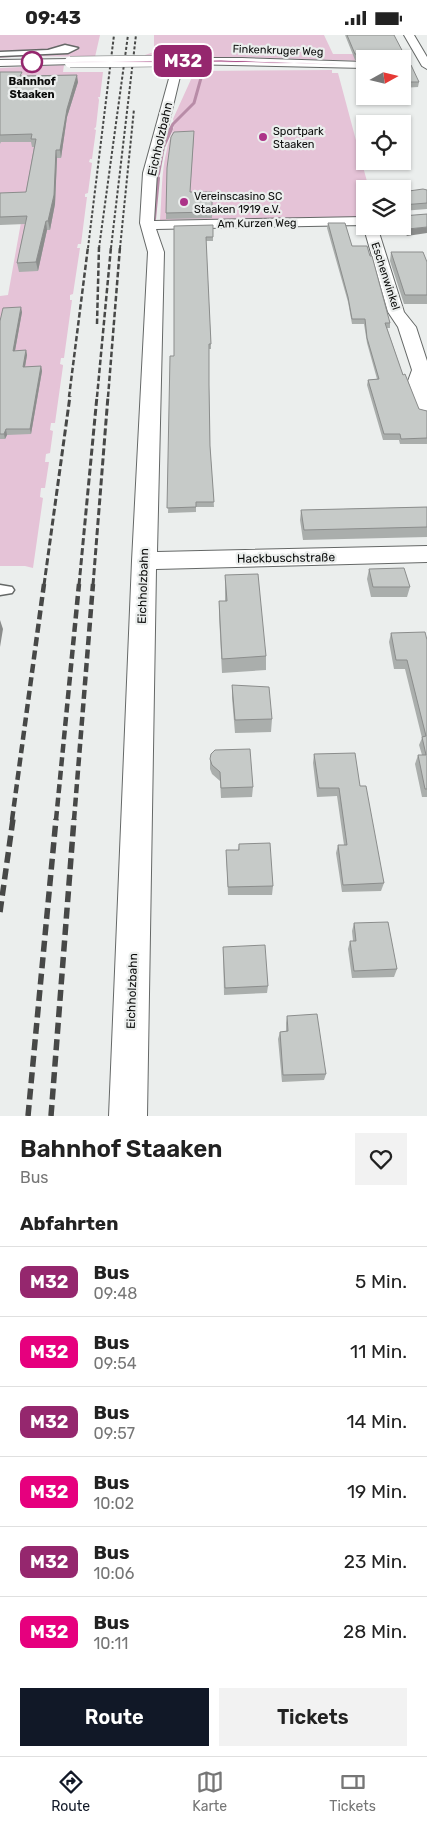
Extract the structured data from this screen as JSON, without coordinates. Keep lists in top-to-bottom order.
{
  "streets": {
    "street": [
      "Finkenkruger Weg",
      "Eichholzbahn",
      "Am Kurzen Weg",
      "Eschenwinkel",
      "Hackbuschstraße"
    ]
  },
  "crossings": [
    ["Finkenkruger Weg", "Eichholzbahn"],
    ["Eichholzbahn", "Am Kurzen Weg"],
    ["Eichholzbahn", "Hackbuschstraße"]
  ],
  "places": ["Bahnhof Staaken", "Sportpark Staaken", "Vereinscasino SC Staaken 1919 e.V."],
  "lines": ["bus line M32"],
  "north": "right",
  "page": {
    "status": "09:43",
    "on_map": "M32",
    "heading": [
      ["Bahnhof Staaken", "Bus"],
      "Abfahrten"
    ],
    "list": [
      {
        "mark": "M32",
        "name": "Bus",
        "note": "09:48",
        "value": "5 Min."
      },
      {
        "mark": "M32",
        "name": "Bus",
        "note": "09:54",
        "value": "11 Min."
      },
      {
        "mark": "M32",
        "name": "Bus",
        "note": "09:57",
        "value": "14 Min."
      },
      {
        "mark": "M32",
        "name": "Bus",
        "note": "10:02",
        "value": "19 Min."
      },
      {
        "mark": "M32",
        "name": "Bus",
        "note": "10:06",
        "value": "23 Min."
      },
      {
        "mark": "M32",
        "name": "Bus",
        "note": "10:11",
        "value": "28 Min."
      }
    ],
    "buttons": ["Route", "Tickets"],
    "tabs": ["Route", "Karte", "Tickets"]
  }
}
